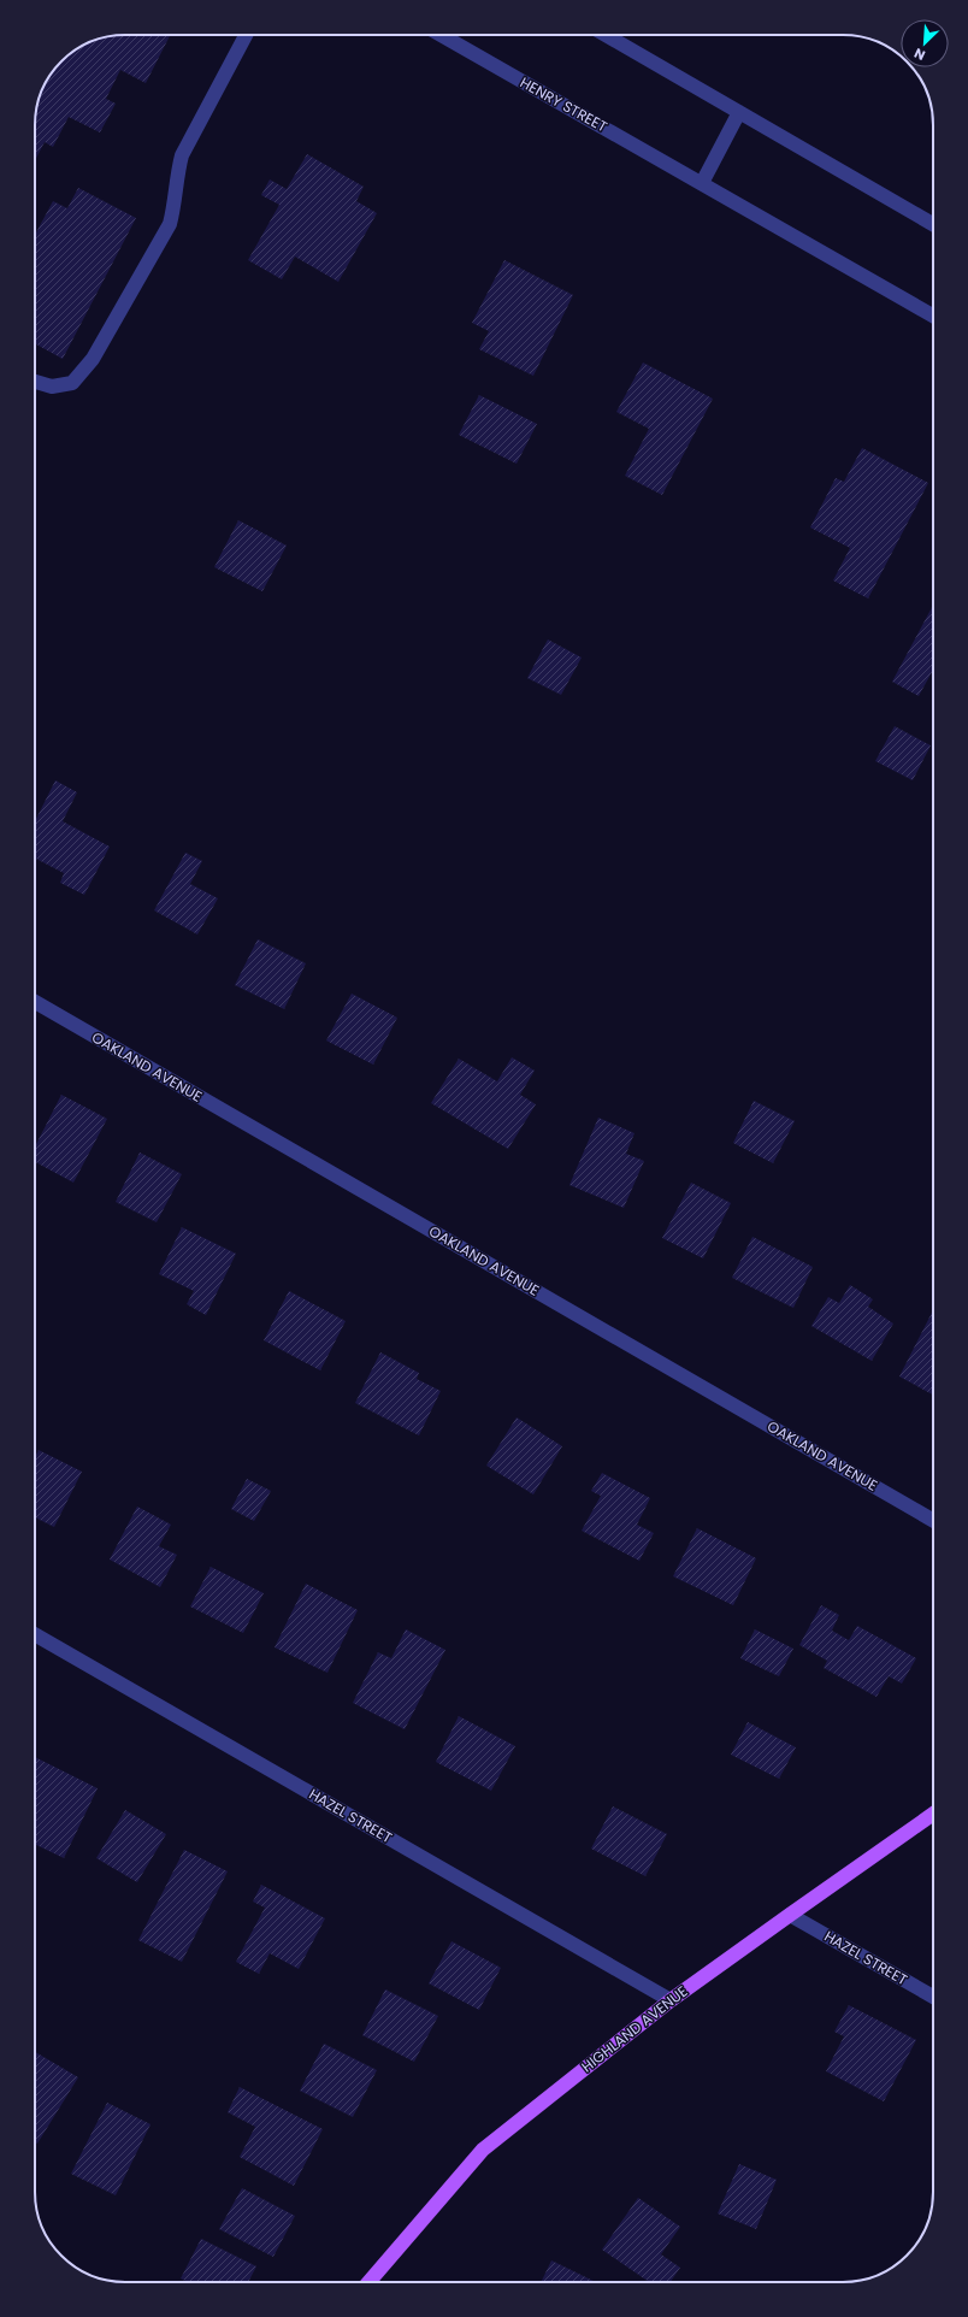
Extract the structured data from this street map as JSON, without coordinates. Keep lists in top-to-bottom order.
{
  "streets": {
    "main road": ["HIGHLAND AVENUE"],
    "street": ["HENRY STREET", "OAKLAND AVENUE", "HAZEL STREET"]
  },
  "crossings": [
    ["HAZEL STREET", "HIGHLAND AVENUE"]
  ],
  "north": "bottom left"
}
